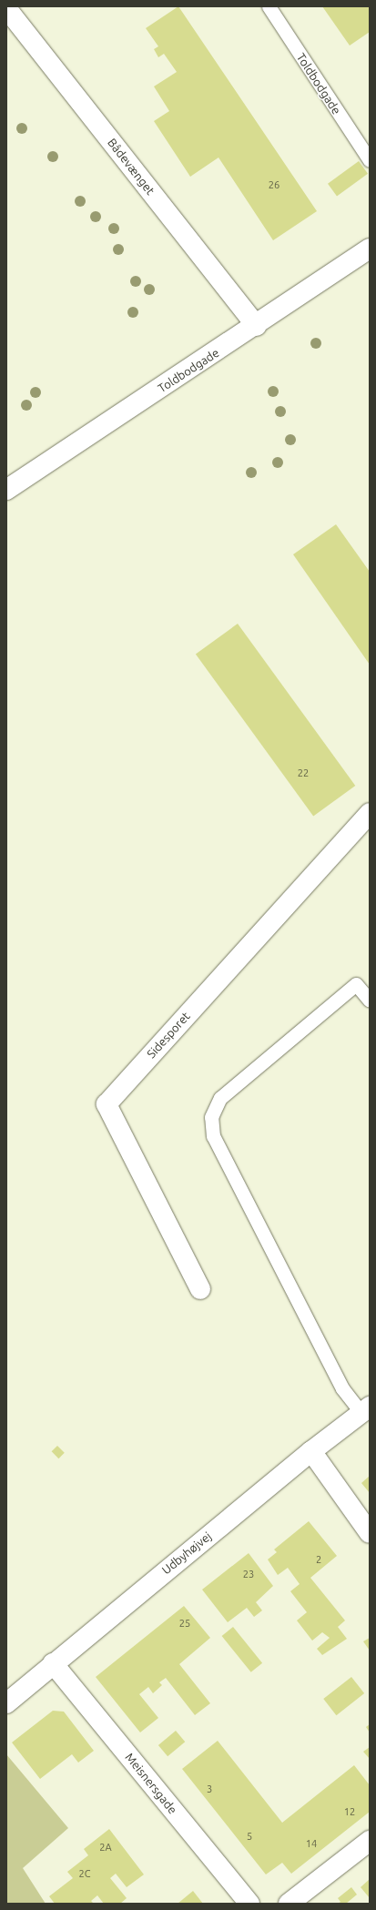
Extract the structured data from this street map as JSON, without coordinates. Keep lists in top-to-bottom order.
{
  "streets": {
    "street": [
      "Toldbodgade",
      "Bådevænget",
      "Sidesporet",
      "Udbyhøjvej",
      "Meisnersgade"
    ]
  },
  "crossings": [
    ["Toldbodgade", "Bådevænget"],
    ["Udbyhøjvej", "Meisnersgade"]
  ],
  "house_numbers": [
    "26",
    "22",
    "2",
    "23",
    "25",
    "3",
    "12",
    "5",
    "14",
    "2A",
    "2C"
  ]
}
